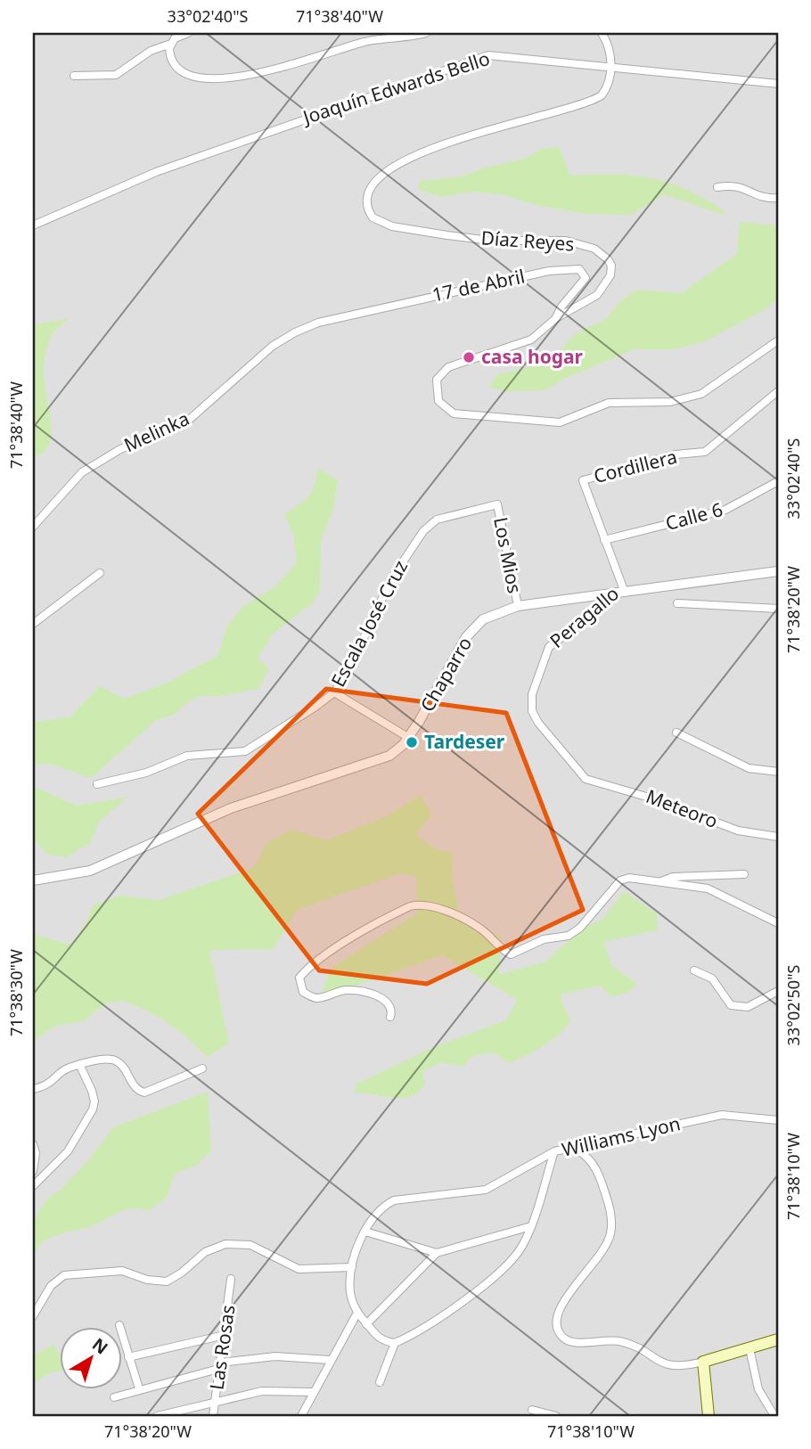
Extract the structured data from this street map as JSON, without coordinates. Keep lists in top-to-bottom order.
{
  "streets": {
    "street": [
      "Joaquín Edwards Bello",
      "Díaz Reyes",
      "17 de Abril",
      "Melinka",
      "Cordillera",
      "Calle 6",
      "Los Mios",
      "Peragallo",
      "Escala José Cruz",
      "Chaparro",
      "Meteoro",
      "Williams Lyon",
      "Las Rosas"
    ]
  },
  "crossings": [
    ["Joaquín Edwards Bello", "Díaz Reyes"],
    ["Díaz Reyes", "17 de Abril"],
    ["17 de Abril", "Melinka"],
    ["Cordillera", "Peragallo"],
    ["Calle 6", "Peragallo"],
    ["Los Mios", "Escala José Cruz"],
    ["Los Mios", "Chaparro"],
    ["Peragallo", "Chaparro"],
    ["Peragallo", "Meteoro"]
  ],
  "places": ["casa hogar", "Tardeser"],
  "north": "top right",
  "coordinates": [
    "33°02'40\"S",
    "71°38'40\"W",
    "71°38'20\"W",
    "71°38'30\"W",
    "33°02'50\"S",
    "71°38'10\"W"
  ]
}
